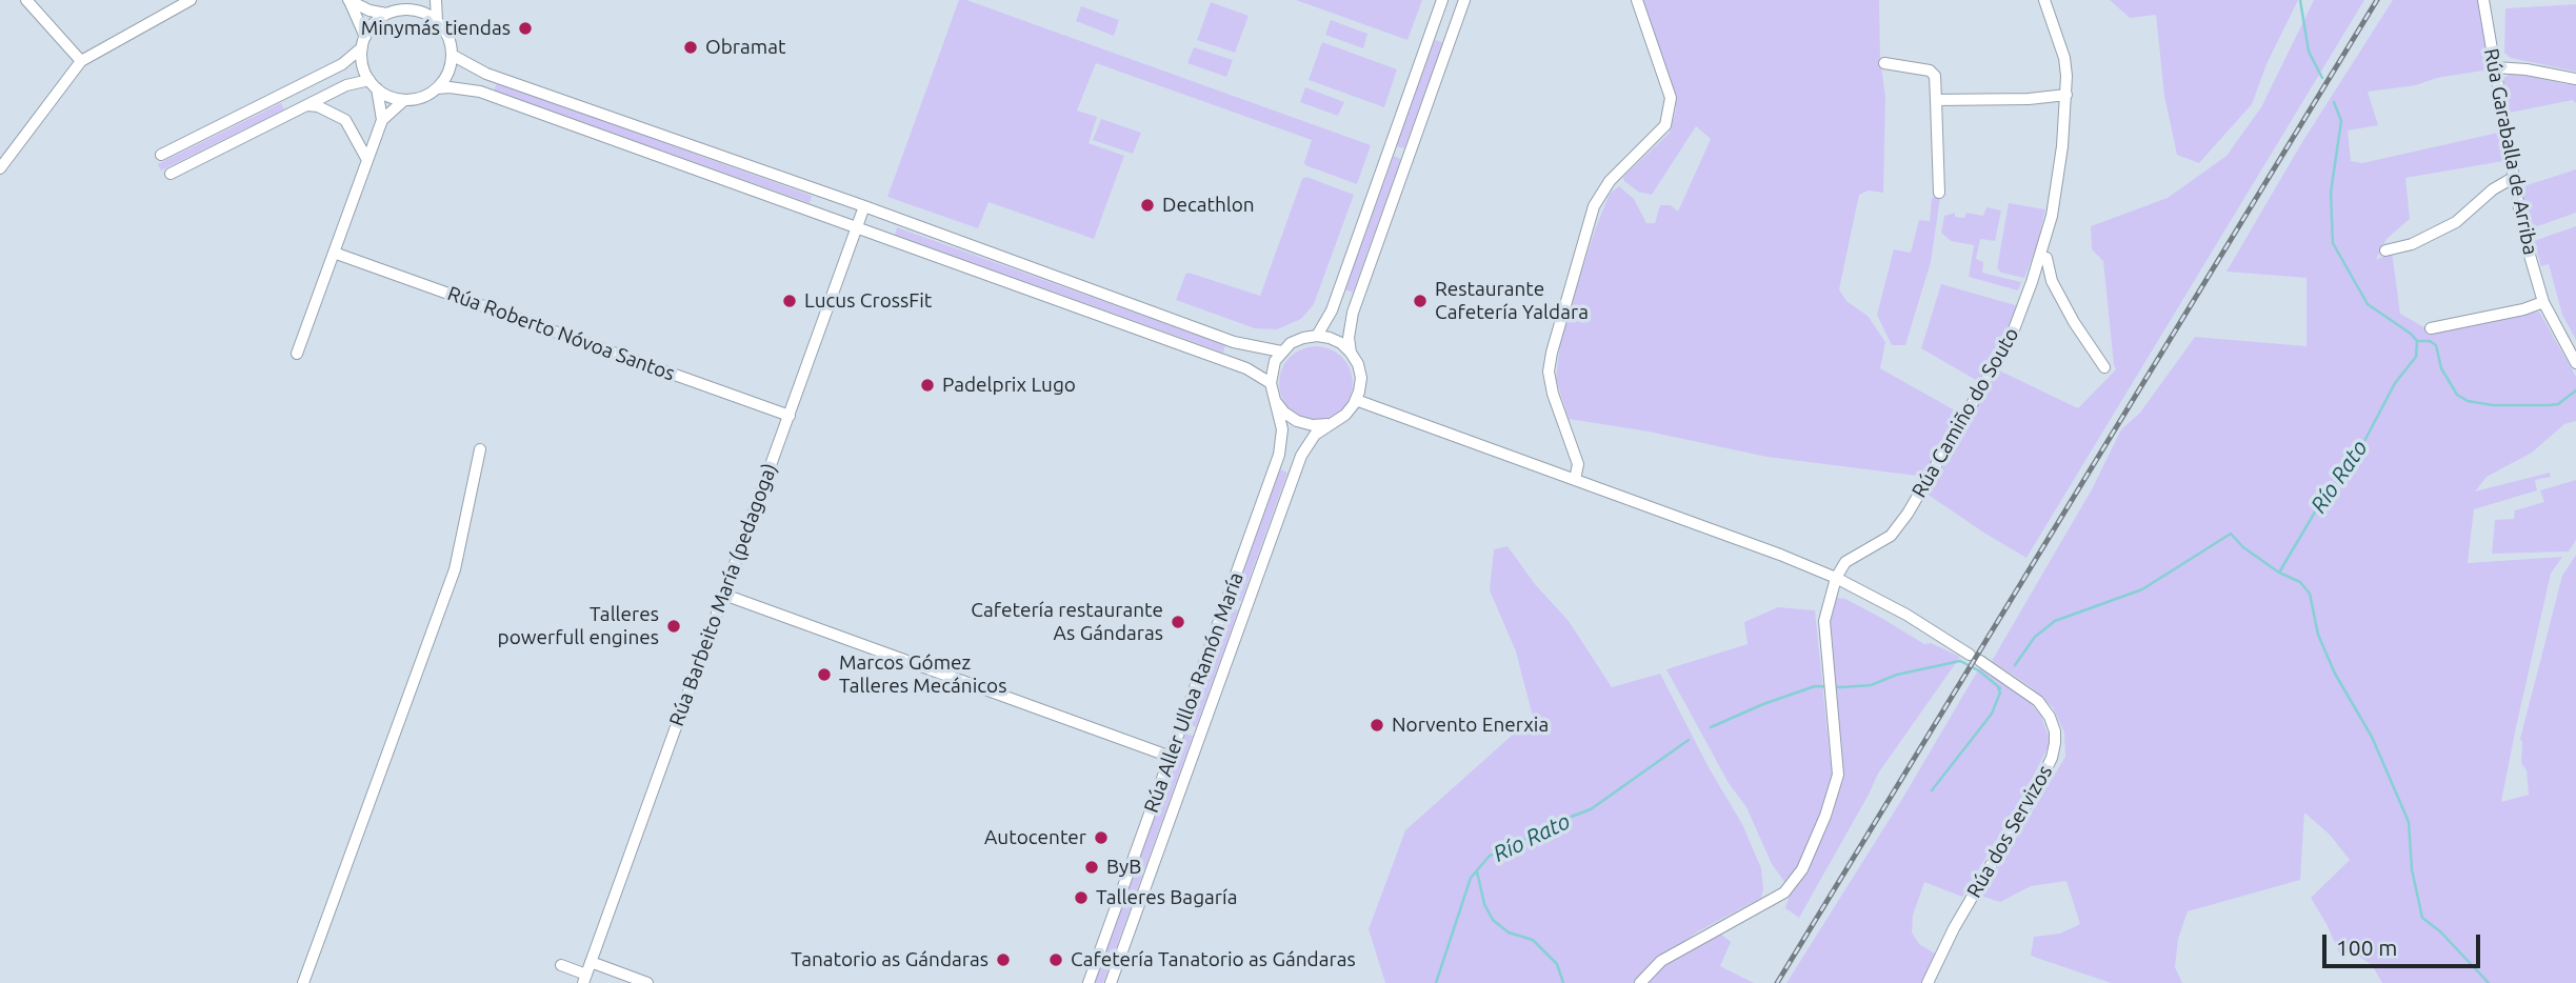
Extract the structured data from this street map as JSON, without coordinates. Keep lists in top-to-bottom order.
{
  "streets": {
    "street": [
      "Rúa Garaballa de Arriba",
      "Rúa Roberto Nóvoa Santos",
      "Rúa Camiño do Souto",
      "Rúa Barbeito María (pedagoga)",
      "Rúa Aller Ulloa Ramón María",
      "Rúa dos Servizos"
    ]
  },
  "crossings": [
    ["Rúa Roberto Nóvoa Santos", "Rúa Barbeito María (pedagoga)"]
  ],
  "water": ["Río Rato"],
  "places": [
    "Minymás tiendas",
    "Obramat",
    "Decathlon",
    "Lucus CrossFit",
    "Restaurante Cafetería Yaldara",
    "Padelprix Lugo",
    "Cafetería restaurante As Gándaras",
    "Talleres powerfull engines",
    "Marcos Gómez Talleres Mecánicos",
    "Norvento Enerxia",
    "Autocenter",
    "ByB",
    "Talleres Bagaría",
    "Tanatorio as Gándaras",
    "Cafetería Tanatorio as Gándaras"
  ],
  "scale_bar": "100 m"
}
